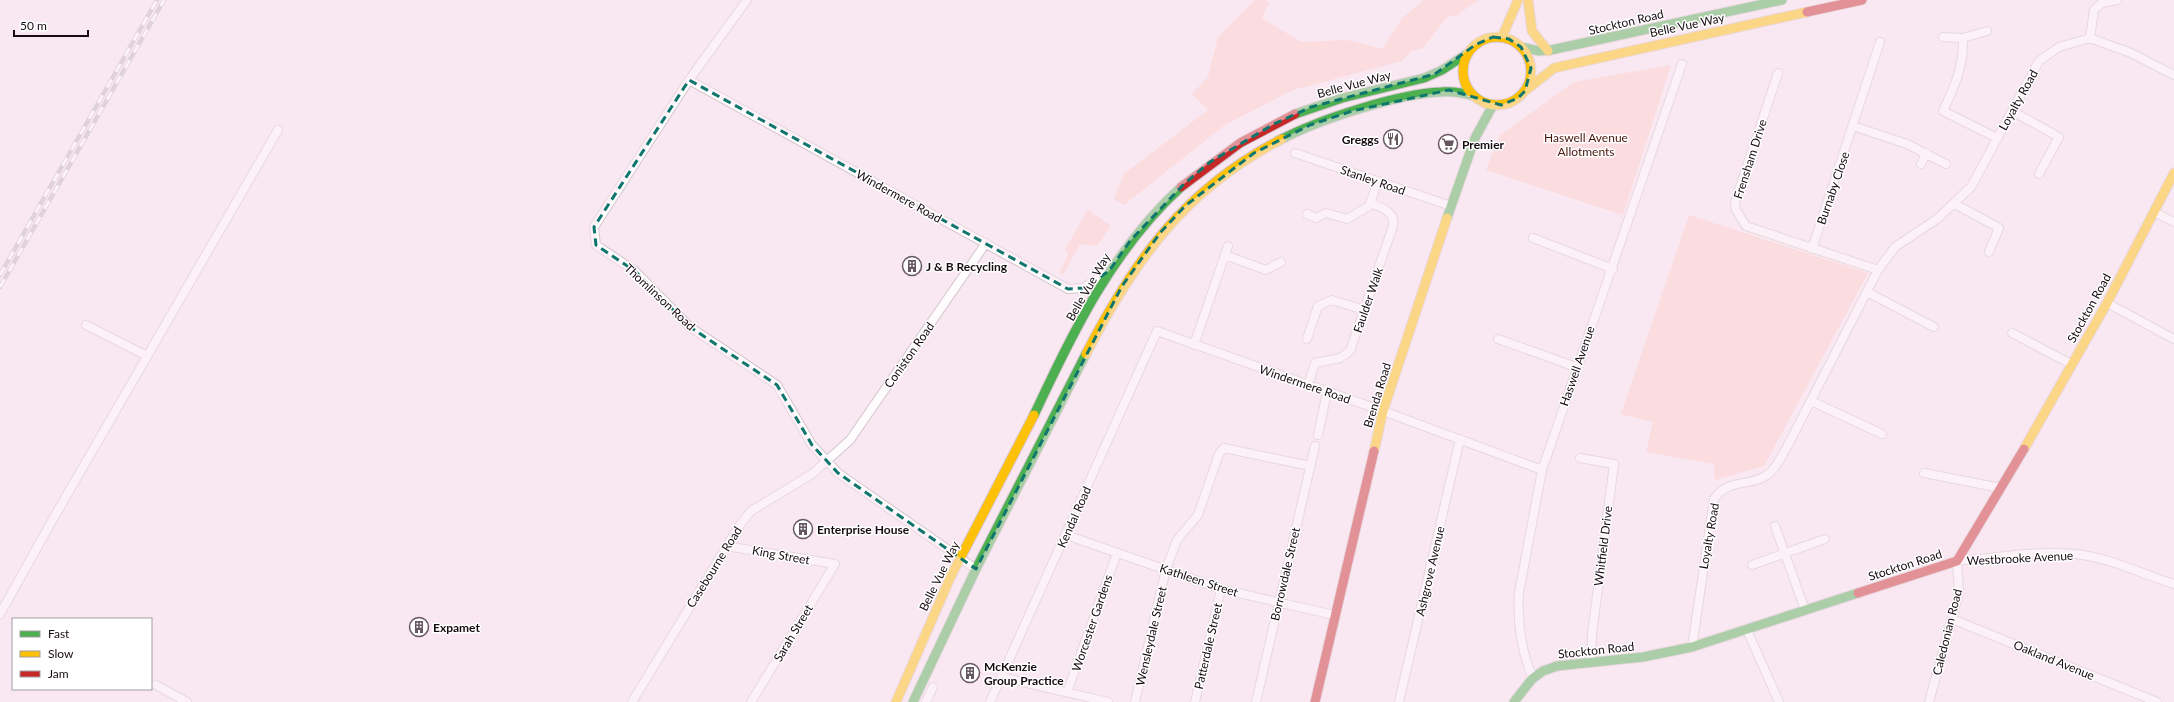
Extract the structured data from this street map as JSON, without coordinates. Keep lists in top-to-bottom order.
{
  "streets": {
    "main road": ["Stockton Road", "Belle Vue Way", "Brenda Road"],
    "street": [
      "Loyalty Road",
      "Frensham Drive",
      "Stanley Road",
      "Burnaby Close",
      "Windermere Road",
      "Thomlinson Road",
      "Faulder Walk",
      "Coniston Road",
      "Haswell Avenue",
      "Kendal Road",
      "Whitfield Drive",
      "King Street",
      "Westbrooke Avenue",
      "Casebourne Road",
      "Ashgrove Avenue",
      "Borrowdale Street",
      "Kathleen Street",
      "Worcester Gardens",
      "Caledonian Road",
      "Sarah Street",
      "Wensleydale Street",
      "Patterdale Street",
      "Oakland Avenue"
    ]
  },
  "crossings": [
    ["Stockton Road", "Belle Vue Way"],
    ["Stockton Road", "Loyalty Road"],
    ["Stockton Road", "Haswell Avenue"],
    ["Stockton Road", "Brenda Road"],
    ["Stockton Road", "Whitfield Drive"],
    ["Stockton Road", "Westbrooke Avenue"],
    ["Stockton Road", "Caledonian Road"],
    ["Belle Vue Way", "Windermere Road"],
    ["Belle Vue Way", "Thomlinson Road"],
    ["Belle Vue Way", "Brenda Road"],
    ["Loyalty Road", "Frensham Drive"],
    ["Frensham Drive", "Burnaby Close"],
    ["Stanley Road", "Brenda Road"],
    ["Windermere Road", "Thomlinson Road"],
    ["Windermere Road", "Faulder Walk"],
    ["Windermere Road", "Coniston Road"],
    ["Windermere Road", "Haswell Avenue"],
    ["Windermere Road", "Brenda Road"],
    ["Windermere Road", "Kendal Road"],
    ["Windermere Road", "Ashgrove Avenue"],
    ["Thomlinson Road", "Coniston Road"],
    ["Thomlinson Road", "Casebourne Road"],
    ["Coniston Road", "Casebourne Road"],
    ["Brenda Road", "Kathleen Street"],
    ["Kendal Road", "Kathleen Street"],
    ["King Street", "Casebourne Road"],
    ["King Street", "Sarah Street"],
    ["Westbrooke Avenue", "Caledonian Road"],
    ["Borrowdale Street", "Kathleen Street"],
    ["Borrowdale Street", "Wensleydale Street"],
    ["Kathleen Street", "Worcester Gardens"],
    ["Kathleen Street", "Wensleydale Street"],
    ["Kathleen Street", "Patterdale Street"],
    ["Caledonian Road", "Oakland Avenue"]
  ],
  "parks": ["Haswell Avenue Allotments"],
  "places": {
    "restaurant": ["Greggs"],
    "supermarket": ["Premier"],
    "building": [
      "J & B Recycling",
      "Enterprise House",
      "Expamet",
      "McKenzie Group Practice"
    ]
  },
  "legend": ["Fast", "Slow", "Jam"],
  "scale_bar": "50 m"
}
